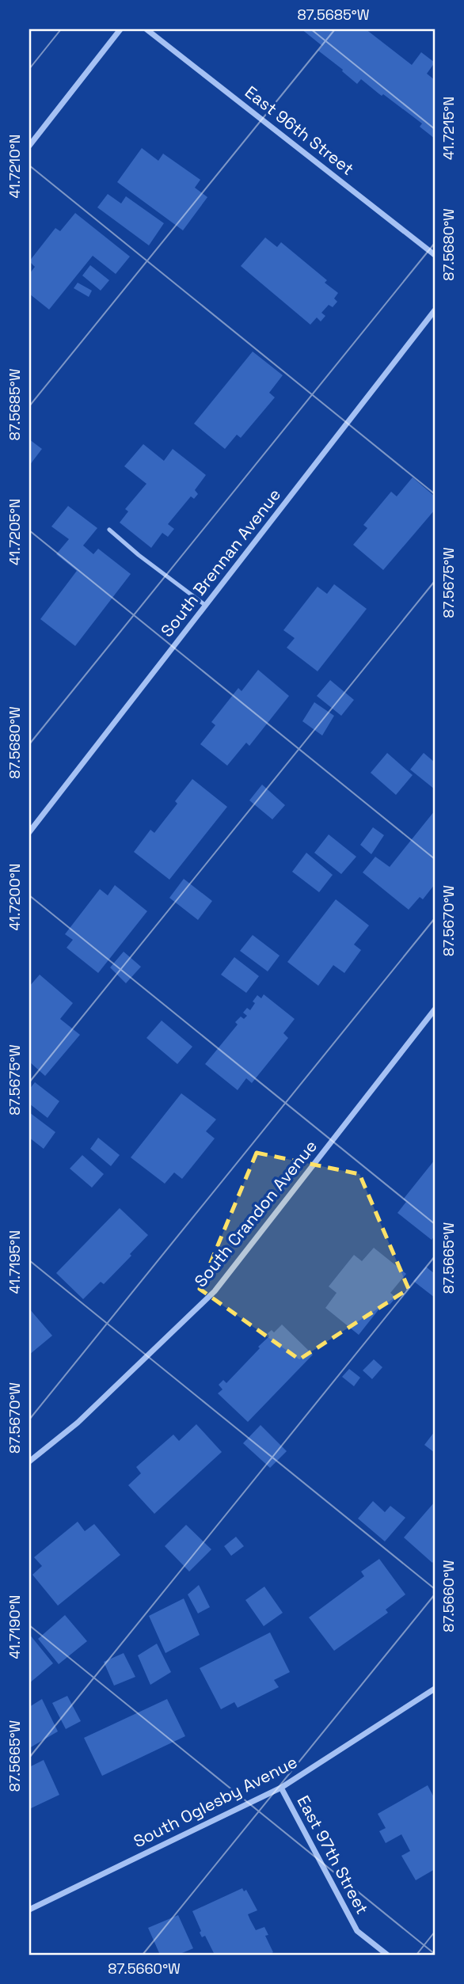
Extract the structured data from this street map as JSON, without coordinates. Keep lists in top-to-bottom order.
{
  "streets": {
    "street": [
      "East 96th Street",
      "South Brennan Avenue",
      "South Crandon Avenue",
      "South Oglesby Avenue",
      "East 97th Street"
    ]
  },
  "crossings": [
    ["South Oglesby Avenue", "East 97th Street"]
  ],
  "coordinates": [
    "87.5685°W",
    "41.7215°N",
    "41.7210°N",
    "87.5680°W",
    "41.7205°N",
    "87.5675°W",
    "41.7200°N",
    "87.5670°W",
    "87.5665°W",
    "41.7195°N",
    "87.5660°W",
    "41.7190°N"
  ]
}
